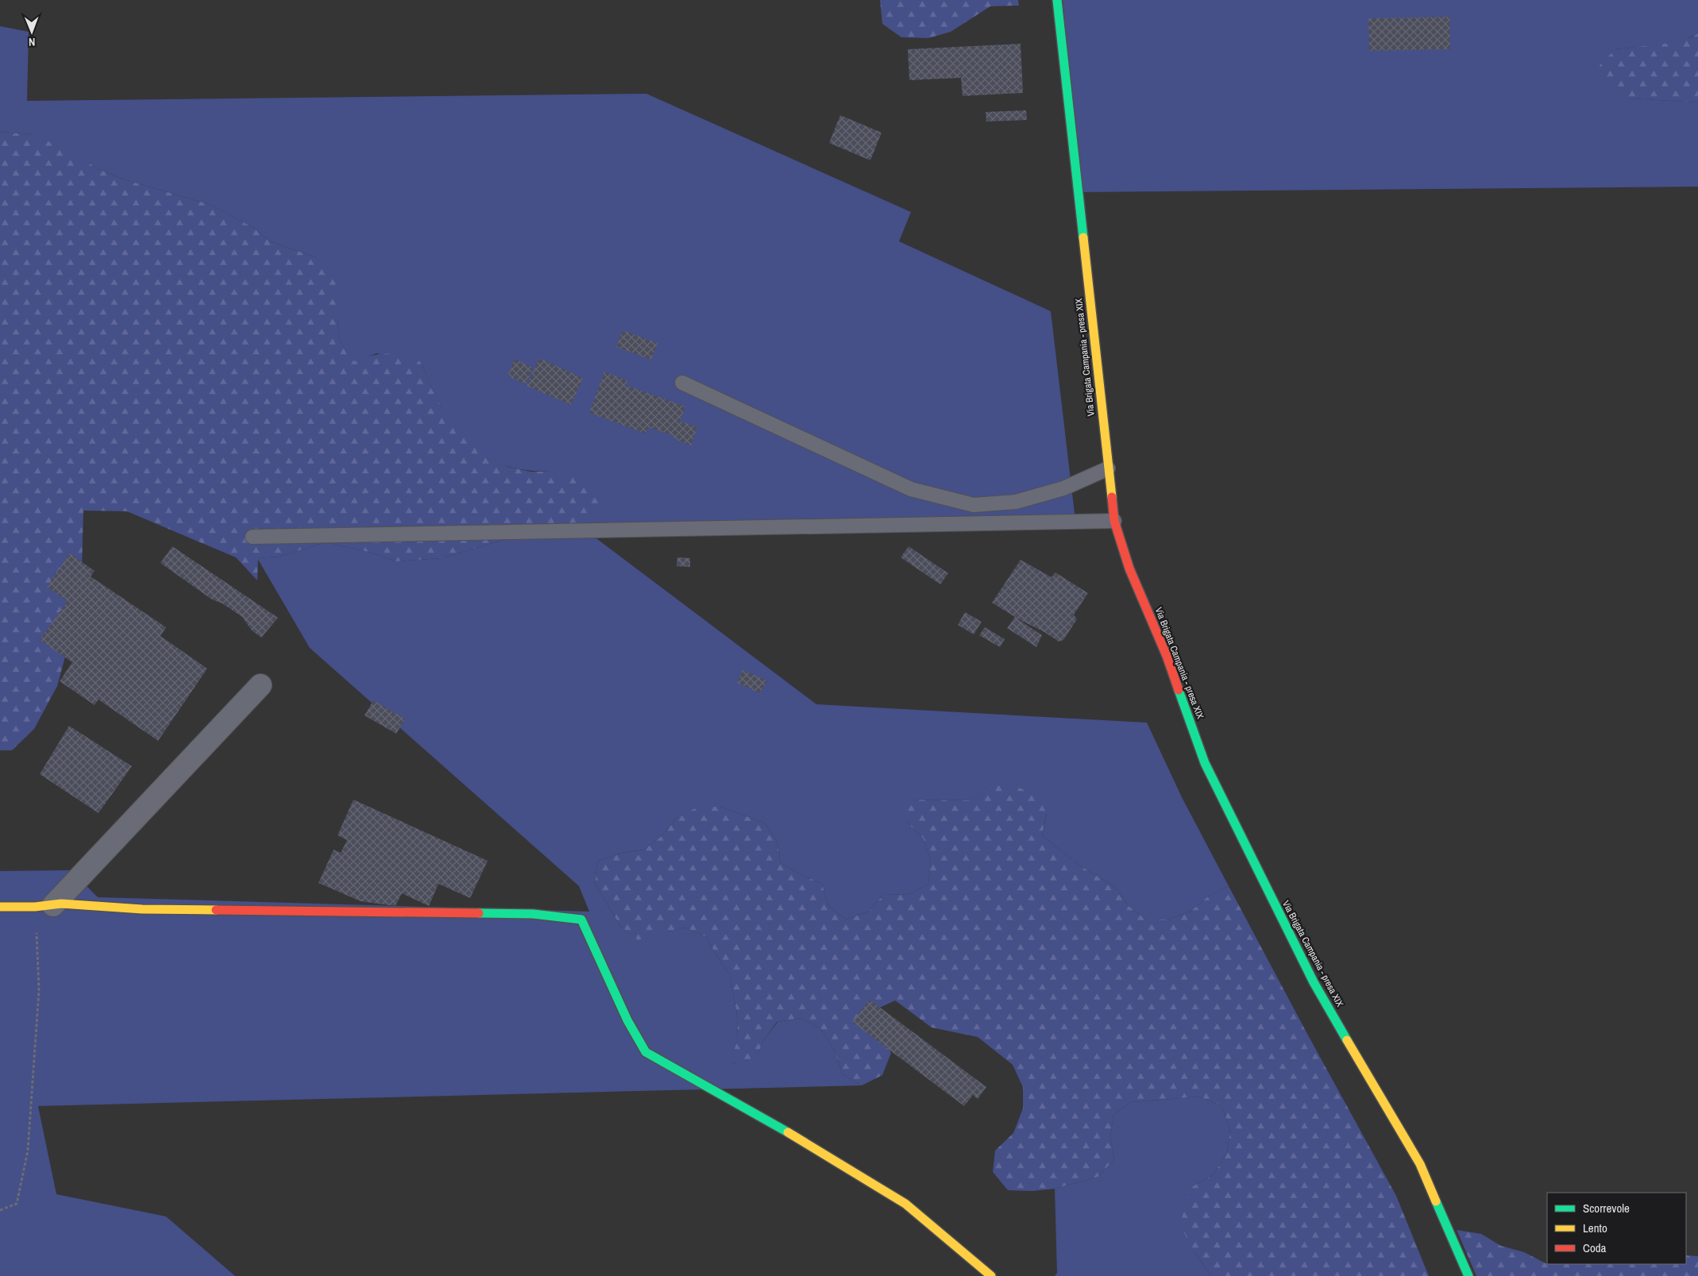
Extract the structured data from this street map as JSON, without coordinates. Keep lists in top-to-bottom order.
{
  "streets": {
    "street": ["Via Brigata Campania - presa XIX"]
  },
  "legend": ["Scorrevole", "Lento", "Coda"],
  "north": "bottom"
}
